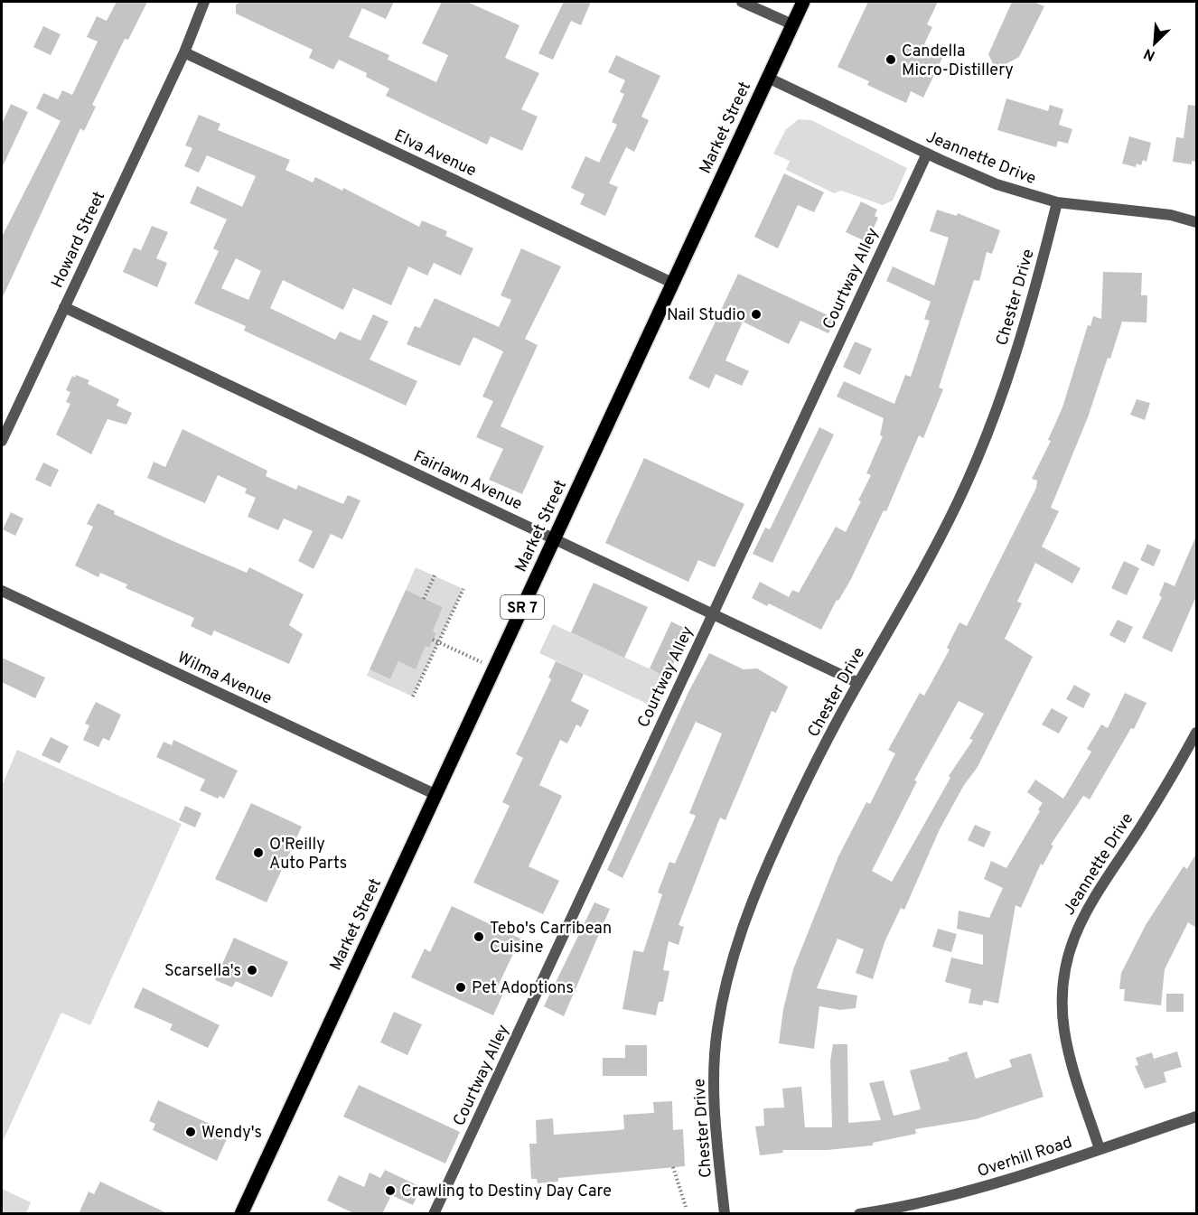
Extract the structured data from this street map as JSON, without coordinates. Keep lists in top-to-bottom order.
{
  "streets": {
    "main road": ["Market Street", "SR 7"],
    "street": [
      "Elva Avenue",
      "Jeannette Drive",
      "Howard Street",
      "Courtway Alley",
      "Chester Drive",
      "Fairlawn Avenue",
      "Wilma Avenue",
      "Overhill Road"
    ]
  },
  "crossings": [
    ["Market Street", "Elva Avenue"],
    ["Market Street", "Jeannette Drive"],
    ["Market Street", "Fairlawn Avenue"],
    ["Market Street", "Wilma Avenue"],
    ["Elva Avenue", "Howard Street"],
    ["Jeannette Drive", "Courtway Alley"],
    ["Jeannette Drive", "Chester Drive"],
    ["Jeannette Drive", "Overhill Road"],
    ["Howard Street", "Fairlawn Avenue"],
    ["Courtway Alley", "Fairlawn Avenue"],
    ["Chester Drive", "Fairlawn Avenue"]
  ],
  "places": [
    "Candella Micro-Distillery",
    "Nail Studio",
    "O'Reilly Auto Parts",
    "Tebo's Carribean Cuisine",
    "Scarsella's",
    "Pet Adoptions",
    "Wendy's",
    "Crawling to Destiny Day Care"
  ],
  "north": "bottom left"
}
